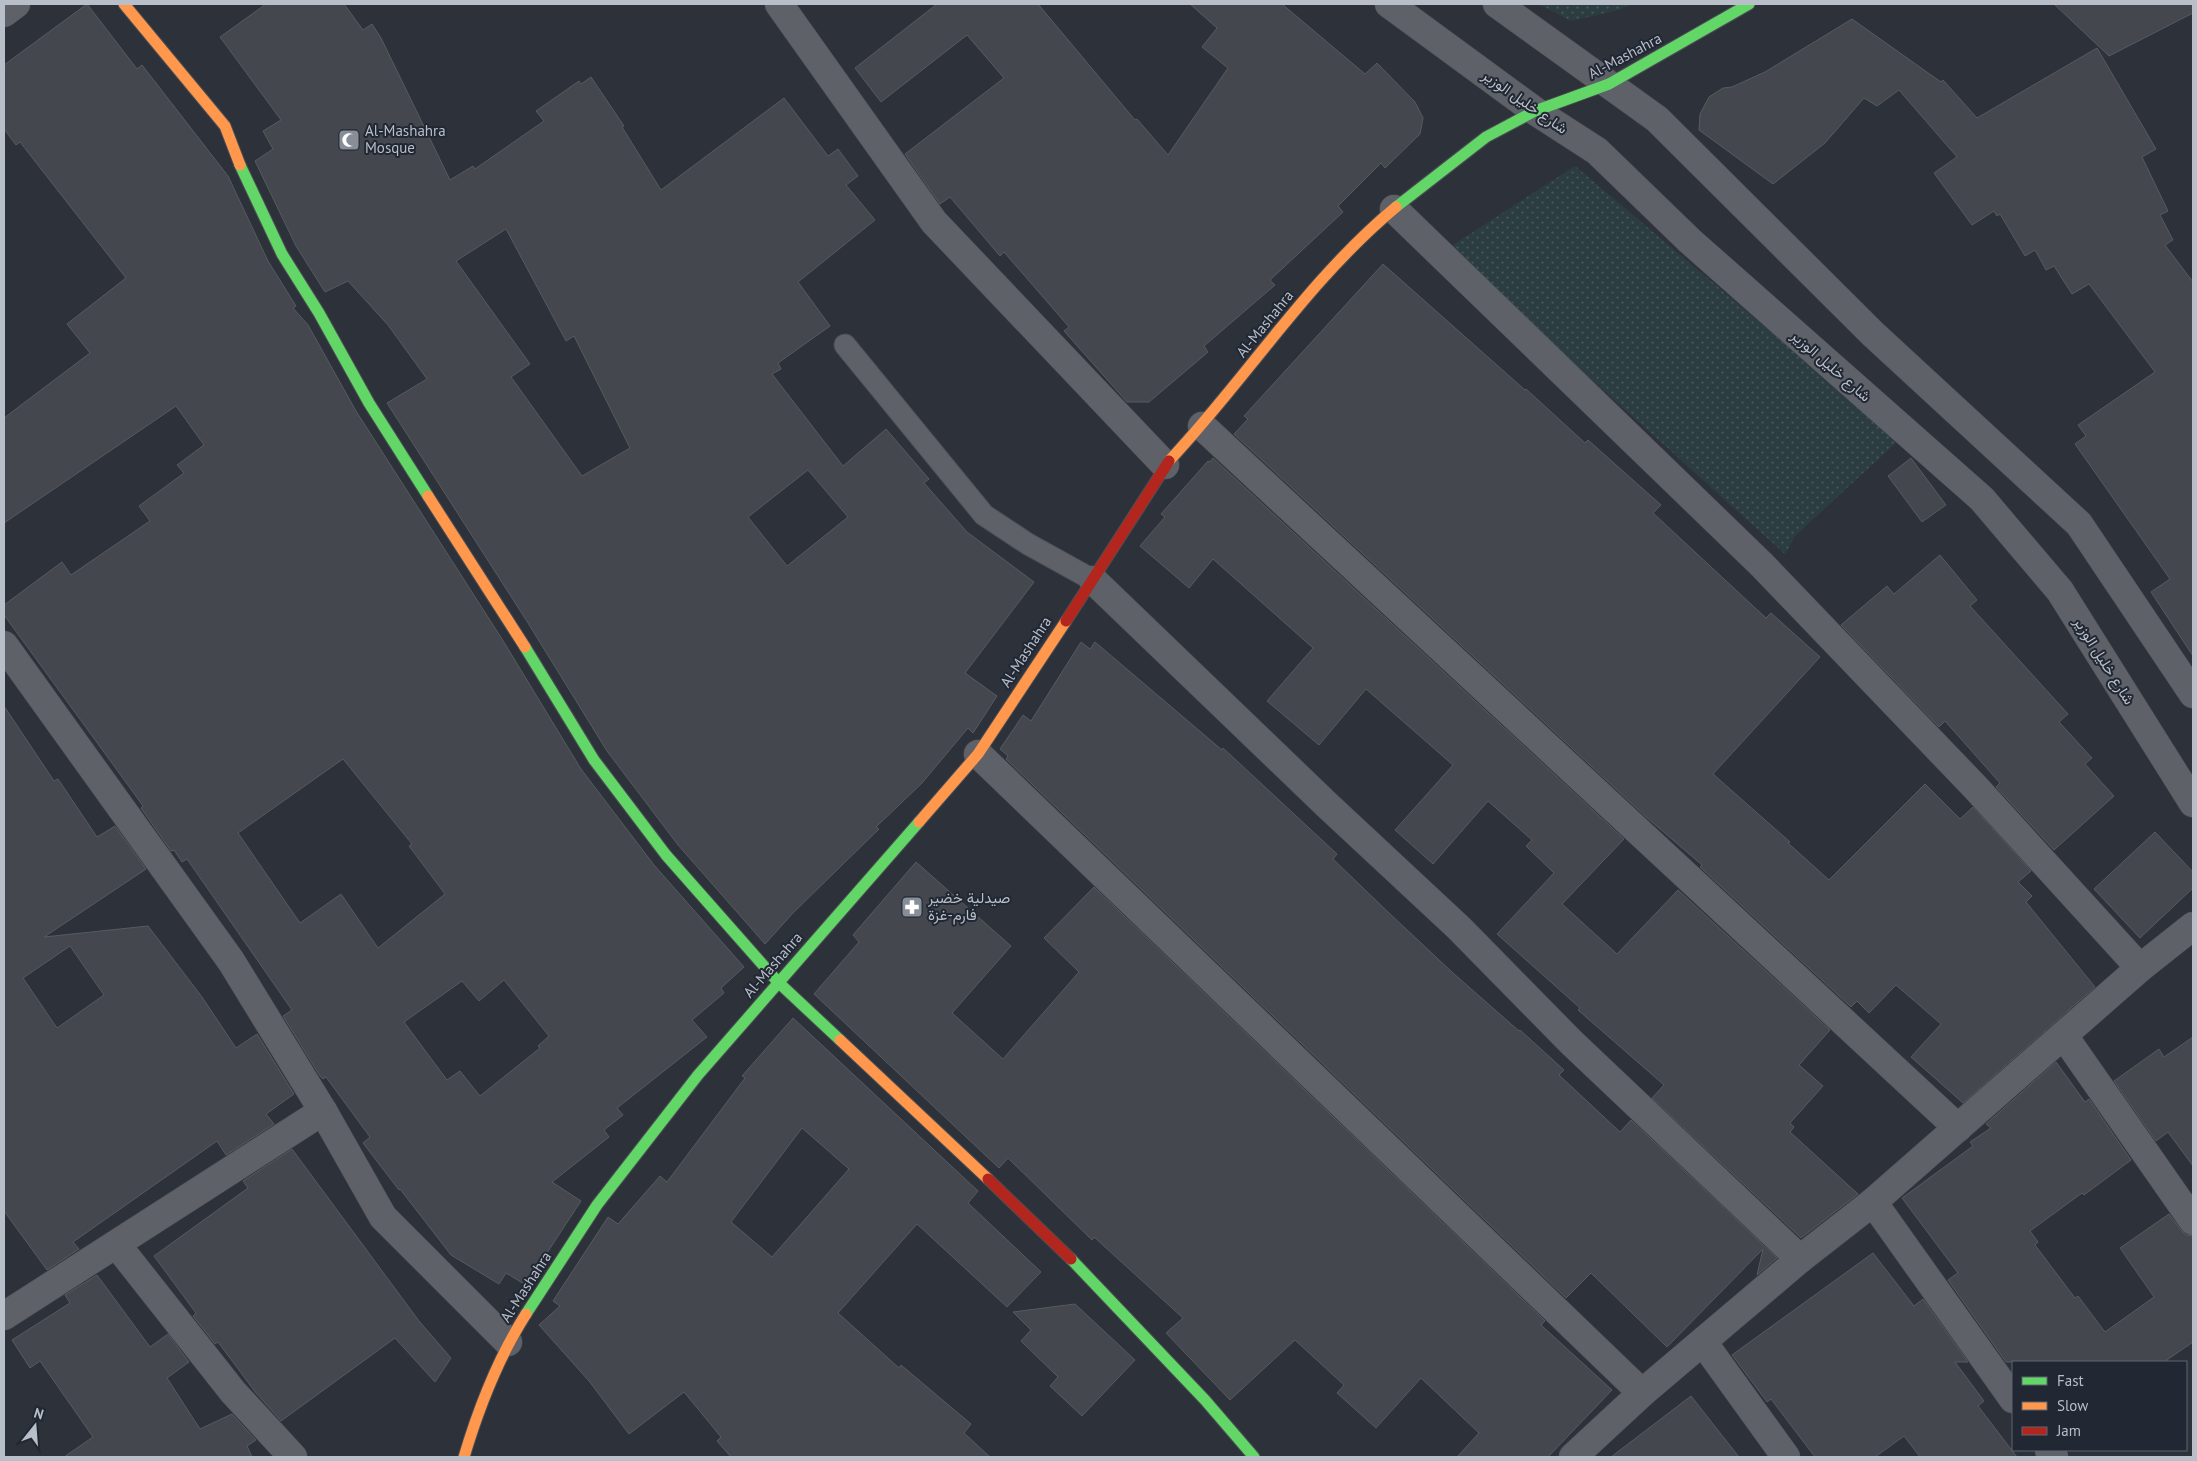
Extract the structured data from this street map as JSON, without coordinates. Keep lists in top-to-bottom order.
{
  "streets": {
    "street": ["Al-Mashahra", "شارع خليل الوزير"]
  },
  "crossings": [
    ["Al-Mashahra", "شارع خليل الوزير"]
  ],
  "places": {
    "mosque": ["Al-Mashahra Mosque"],
    "pharmacy": ["صيدلية خضير فارم-غزة"]
  },
  "legend": ["Fast", "Slow", "Jam"],
  "north": "top"
}
